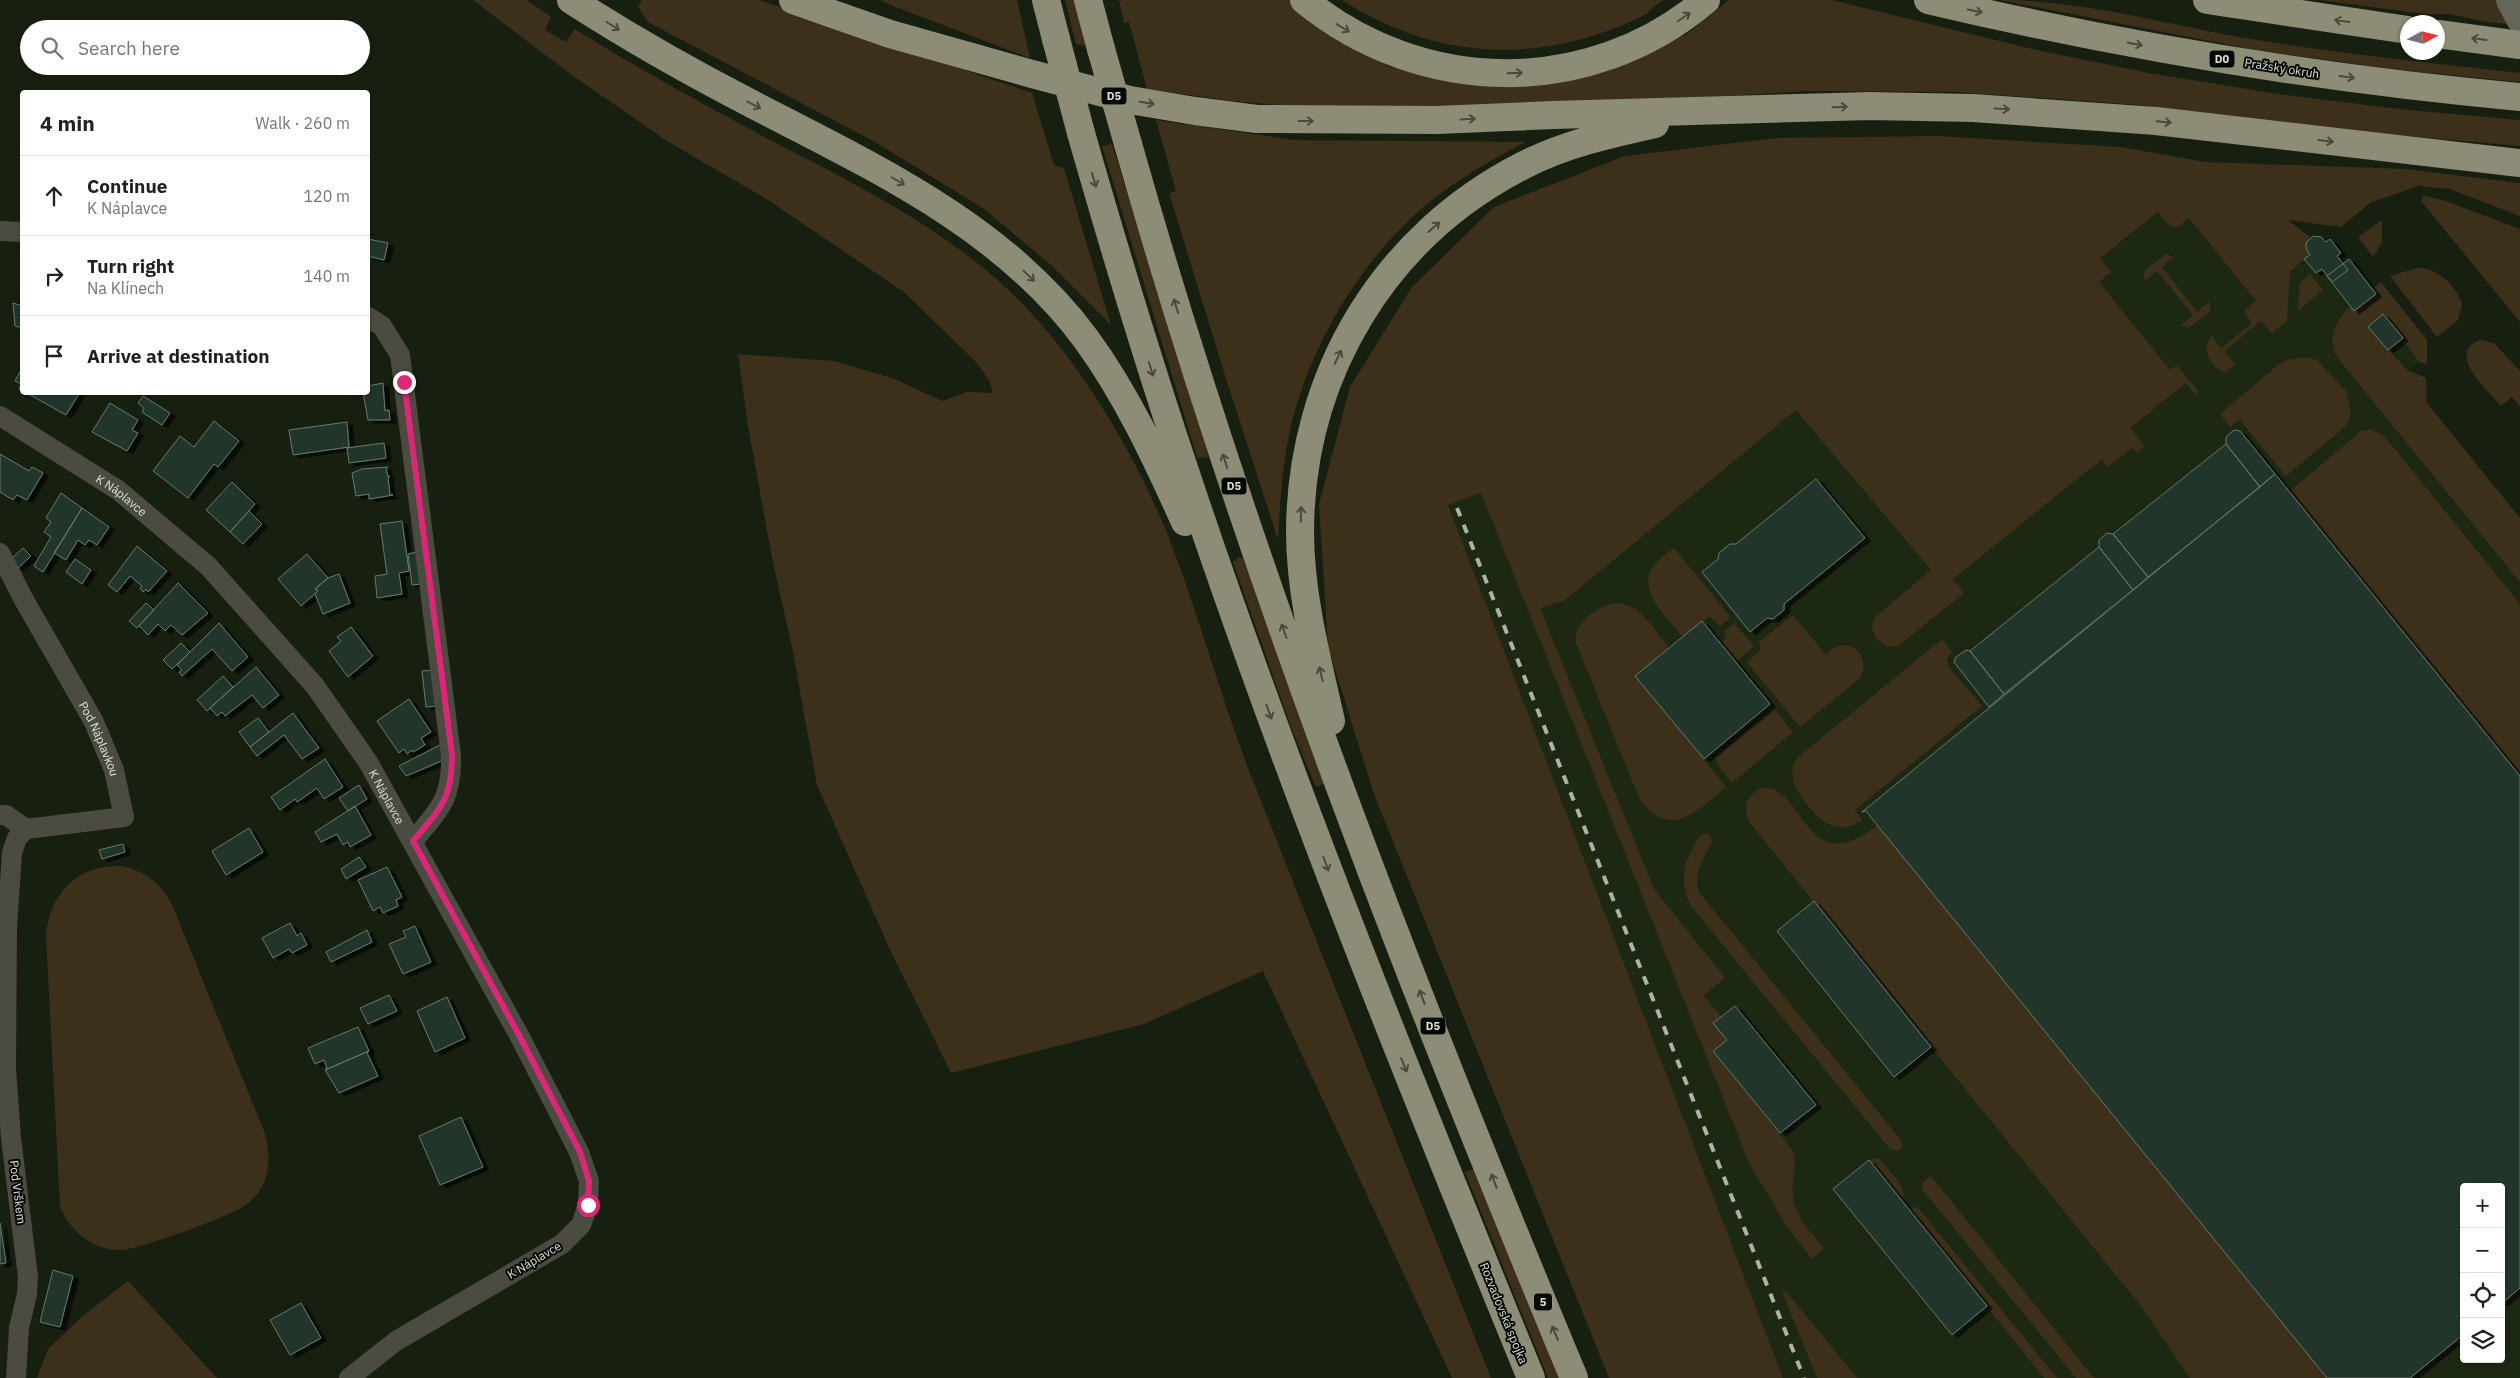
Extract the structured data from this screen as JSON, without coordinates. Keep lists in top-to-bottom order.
{
  "streets": {
    "highway": [
      "D0",
      "Pražský okruh",
      "D5",
      "5",
      "Rozvadovská spojka"
    ],
    "street": ["K Náplavce", "Pod Náplavkou", "Pod Vrškem"]
  },
  "crossings": [
    ["D5", "5"],
    ["Pod Náplavkou", "Pod Vrškem"]
  ],
  "north": "right",
  "page": {
    "search": "Search here",
    "heading": ["4 min", "Walk · 260 m"],
    "list": [
      ["Continue", "K Náplavce", "120 m"],
      ["Turn right", "Na Klínech", "140 m"],
      "Arrive at destination"
    ],
    "map_buttons": ["+", "−"]
  }
}
